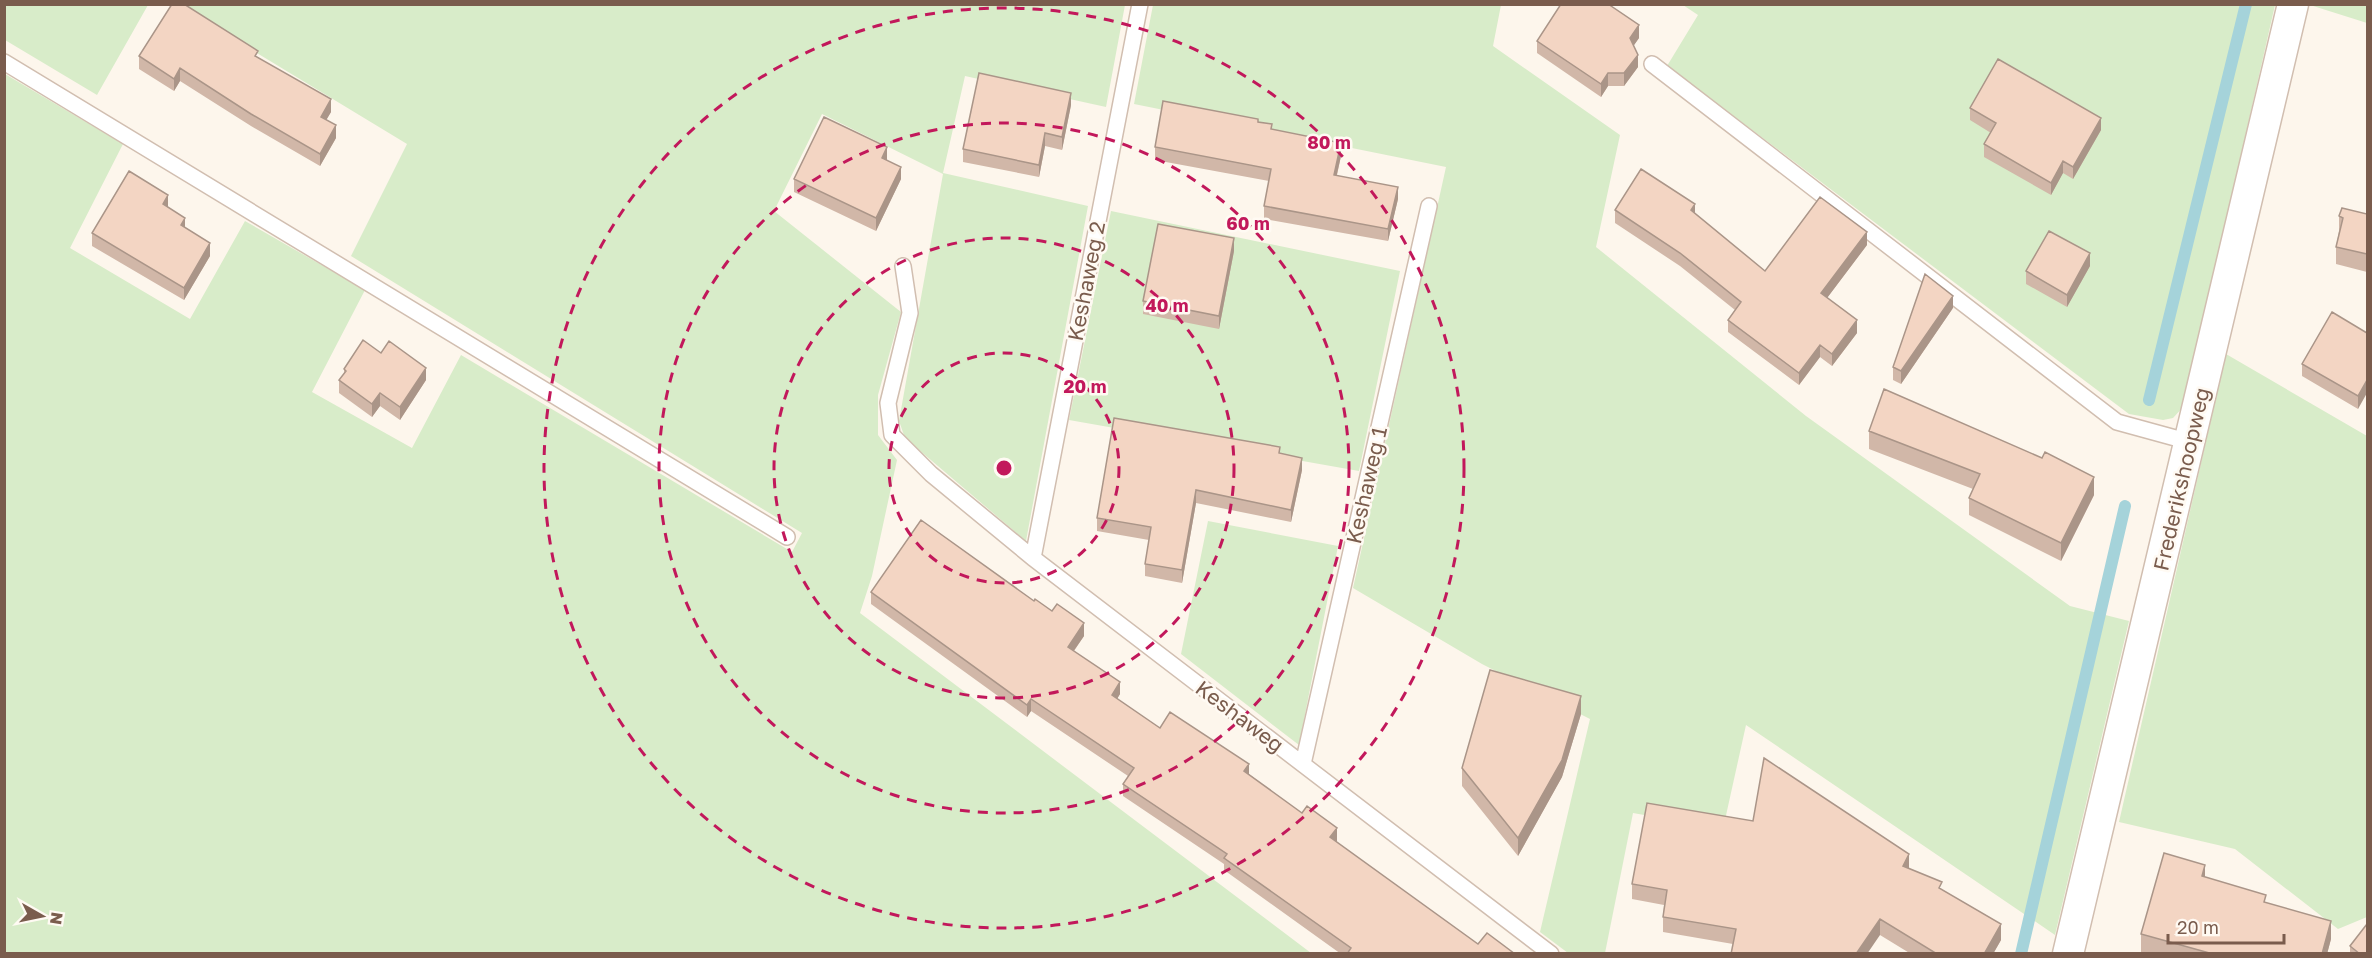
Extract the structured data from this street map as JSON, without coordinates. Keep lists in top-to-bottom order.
{
  "streets": {
    "street": ["Frederikshoopweg"],
    "lane": ["Keshaweg 2", "Keshaweg 1", "Keshaweg"]
  },
  "crossings": [
    ["Keshaweg 2", "Keshaweg"],
    ["Keshaweg 1", "Keshaweg"]
  ],
  "scale_bar": "20 m",
  "north": "right",
  "rings": [
    "80 m",
    "60 m",
    "40 m",
    "20 m"
  ]
}
